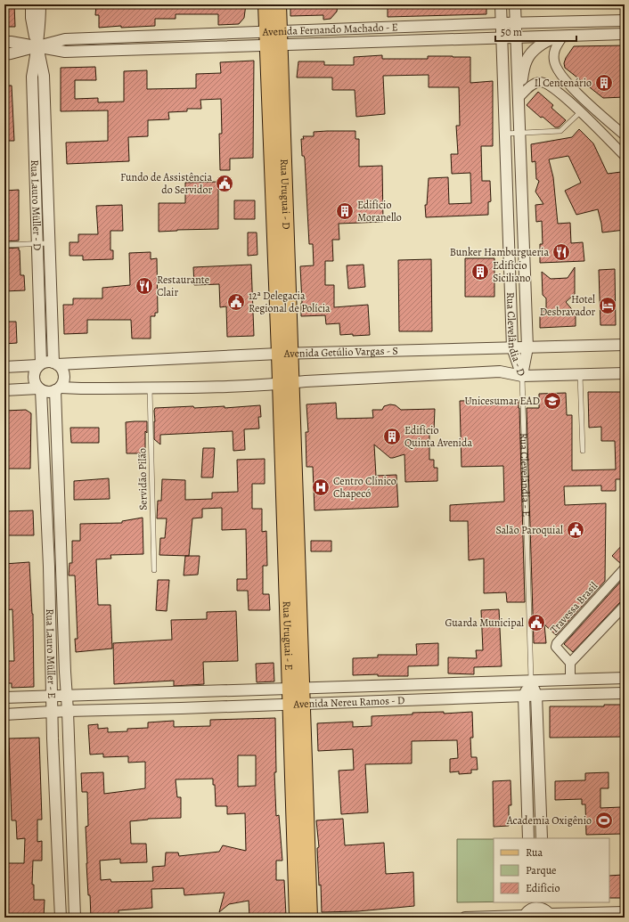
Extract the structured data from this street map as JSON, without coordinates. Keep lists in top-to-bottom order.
{
  "streets": {
    "main road": ["Rua Uruguai - D", "Rua Uruguai - E"],
    "street": [
      "Avenida Fernando Machado - E",
      "Rua Lauro Müller - D",
      "Rua Clevelândia - D",
      "Avenida Getúlio Vargas - S",
      "Rua Clevelândia - E",
      "Travessa Brasil",
      "Rua Lauro Müller - E",
      "Avenida Nereu Ramos - D"
    ],
    "lane": ["Servidão Pilão"]
  },
  "crossings": [
    ["Avenida Fernando Machado - E", "Rua Uruguai - D"],
    ["Avenida Fernando Machado - E", "Rua Lauro Müller - D"],
    ["Avenida Fernando Machado - E", "Rua Clevelândia - D"],
    ["Rua Uruguai - D", "Avenida Getúlio Vargas - S"],
    ["Rua Uruguai - D", "Rua Uruguai - E"],
    ["Rua Lauro Müller - D", "Avenida Getúlio Vargas - S"],
    ["Rua Lauro Müller - D", "Rua Lauro Müller - E"],
    ["Rua Clevelândia - D", "Avenida Getúlio Vargas - S"],
    ["Rua Clevelândia - D", "Rua Clevelândia - E"],
    ["Avenida Getúlio Vargas - S", "Rua Uruguai - E"],
    ["Avenida Getúlio Vargas - S", "Rua Lauro Müller - E"],
    ["Rua Clevelândia - E", "Avenida Nereu Ramos - D"],
    ["Rua Uruguai - E", "Avenida Nereu Ramos - D"],
    ["Rua Lauro Müller - E", "Avenida Nereu Ramos - D"]
  ],
  "places": {
    "building": [
      "Il Centenário",
      "Edifício Moranello",
      "Edifício Siciliano",
      "Edifício Quinta Avenida"
    ],
    "public building": [
      "Fundo de Assistência do Servidor",
      "12ª Delegacia Regional de Polícia",
      "Salão Paroquial",
      "Guarda Municipal"
    ],
    "restaurant": ["Bunker Hamburgueria", "Restaurante Clair"],
    "hotel": ["Hotel Desbravador"],
    "school or university": ["Unicesumar EAD"],
    "hospital": ["Centro Clínico Chapecó"],
    "sports": ["Academia Oxigênio"]
  },
  "legend": ["Rua", "Parque", "Edifício"],
  "scale_bar": "50 m"
}
